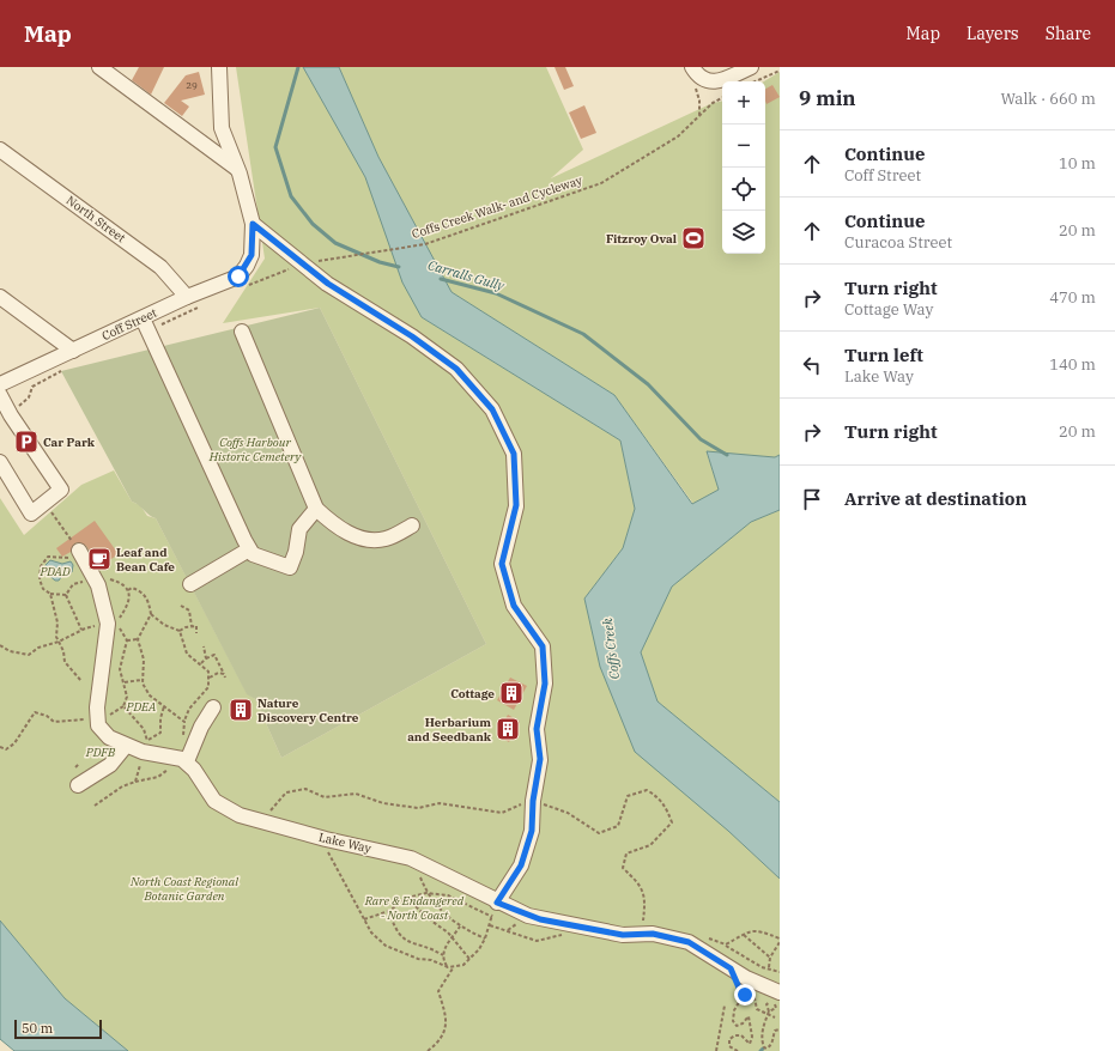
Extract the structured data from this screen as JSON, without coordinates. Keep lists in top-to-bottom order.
{
  "streets": {
    "street": ["North Street", "Coff Street", "Lake Way"],
    "path": ["Coffs Creek Walk- and Cycleway"]
  },
  "crossings": [
    ["North Street", "Coff Street"]
  ],
  "water": ["Carralls Gully", "Coffs Creek"],
  "parks": [
    "Coffs Harbour Historic Cemetery",
    "PDAD",
    "PDEA",
    "PDFB",
    "North Coast Regional Botanic Garden",
    "Rare & Endangered - North Coast"
  ],
  "places": {
    "sports": ["Fitzroy Oval"],
    "parking": ["Car Park"],
    "cafe": ["Leaf and Bean Cafe"],
    "building": ["Cottage", "Nature Discovery Centre", "Herbarium and Seedbank"]
  },
  "house_numbers": ["29"],
  "scale_bar": "50 m",
  "page": {
    "header": "Map",
    "nav": ["Map", "Layers", "Share"],
    "heading": ["9 min", "Walk · 660 m"],
    "map_buttons": ["+", "−"],
    "list": [
      ["Continue", "Coff Street", "10 m"],
      ["Continue", "Curacoa Street", "20 m"],
      ["Turn right", "Cottage Way", "470 m"],
      ["Turn left", "Lake Way", "140 m"],
      ["Turn right", "20 m"],
      "Arrive at destination"
    ],
    "scale": "50 m"
  }
}
